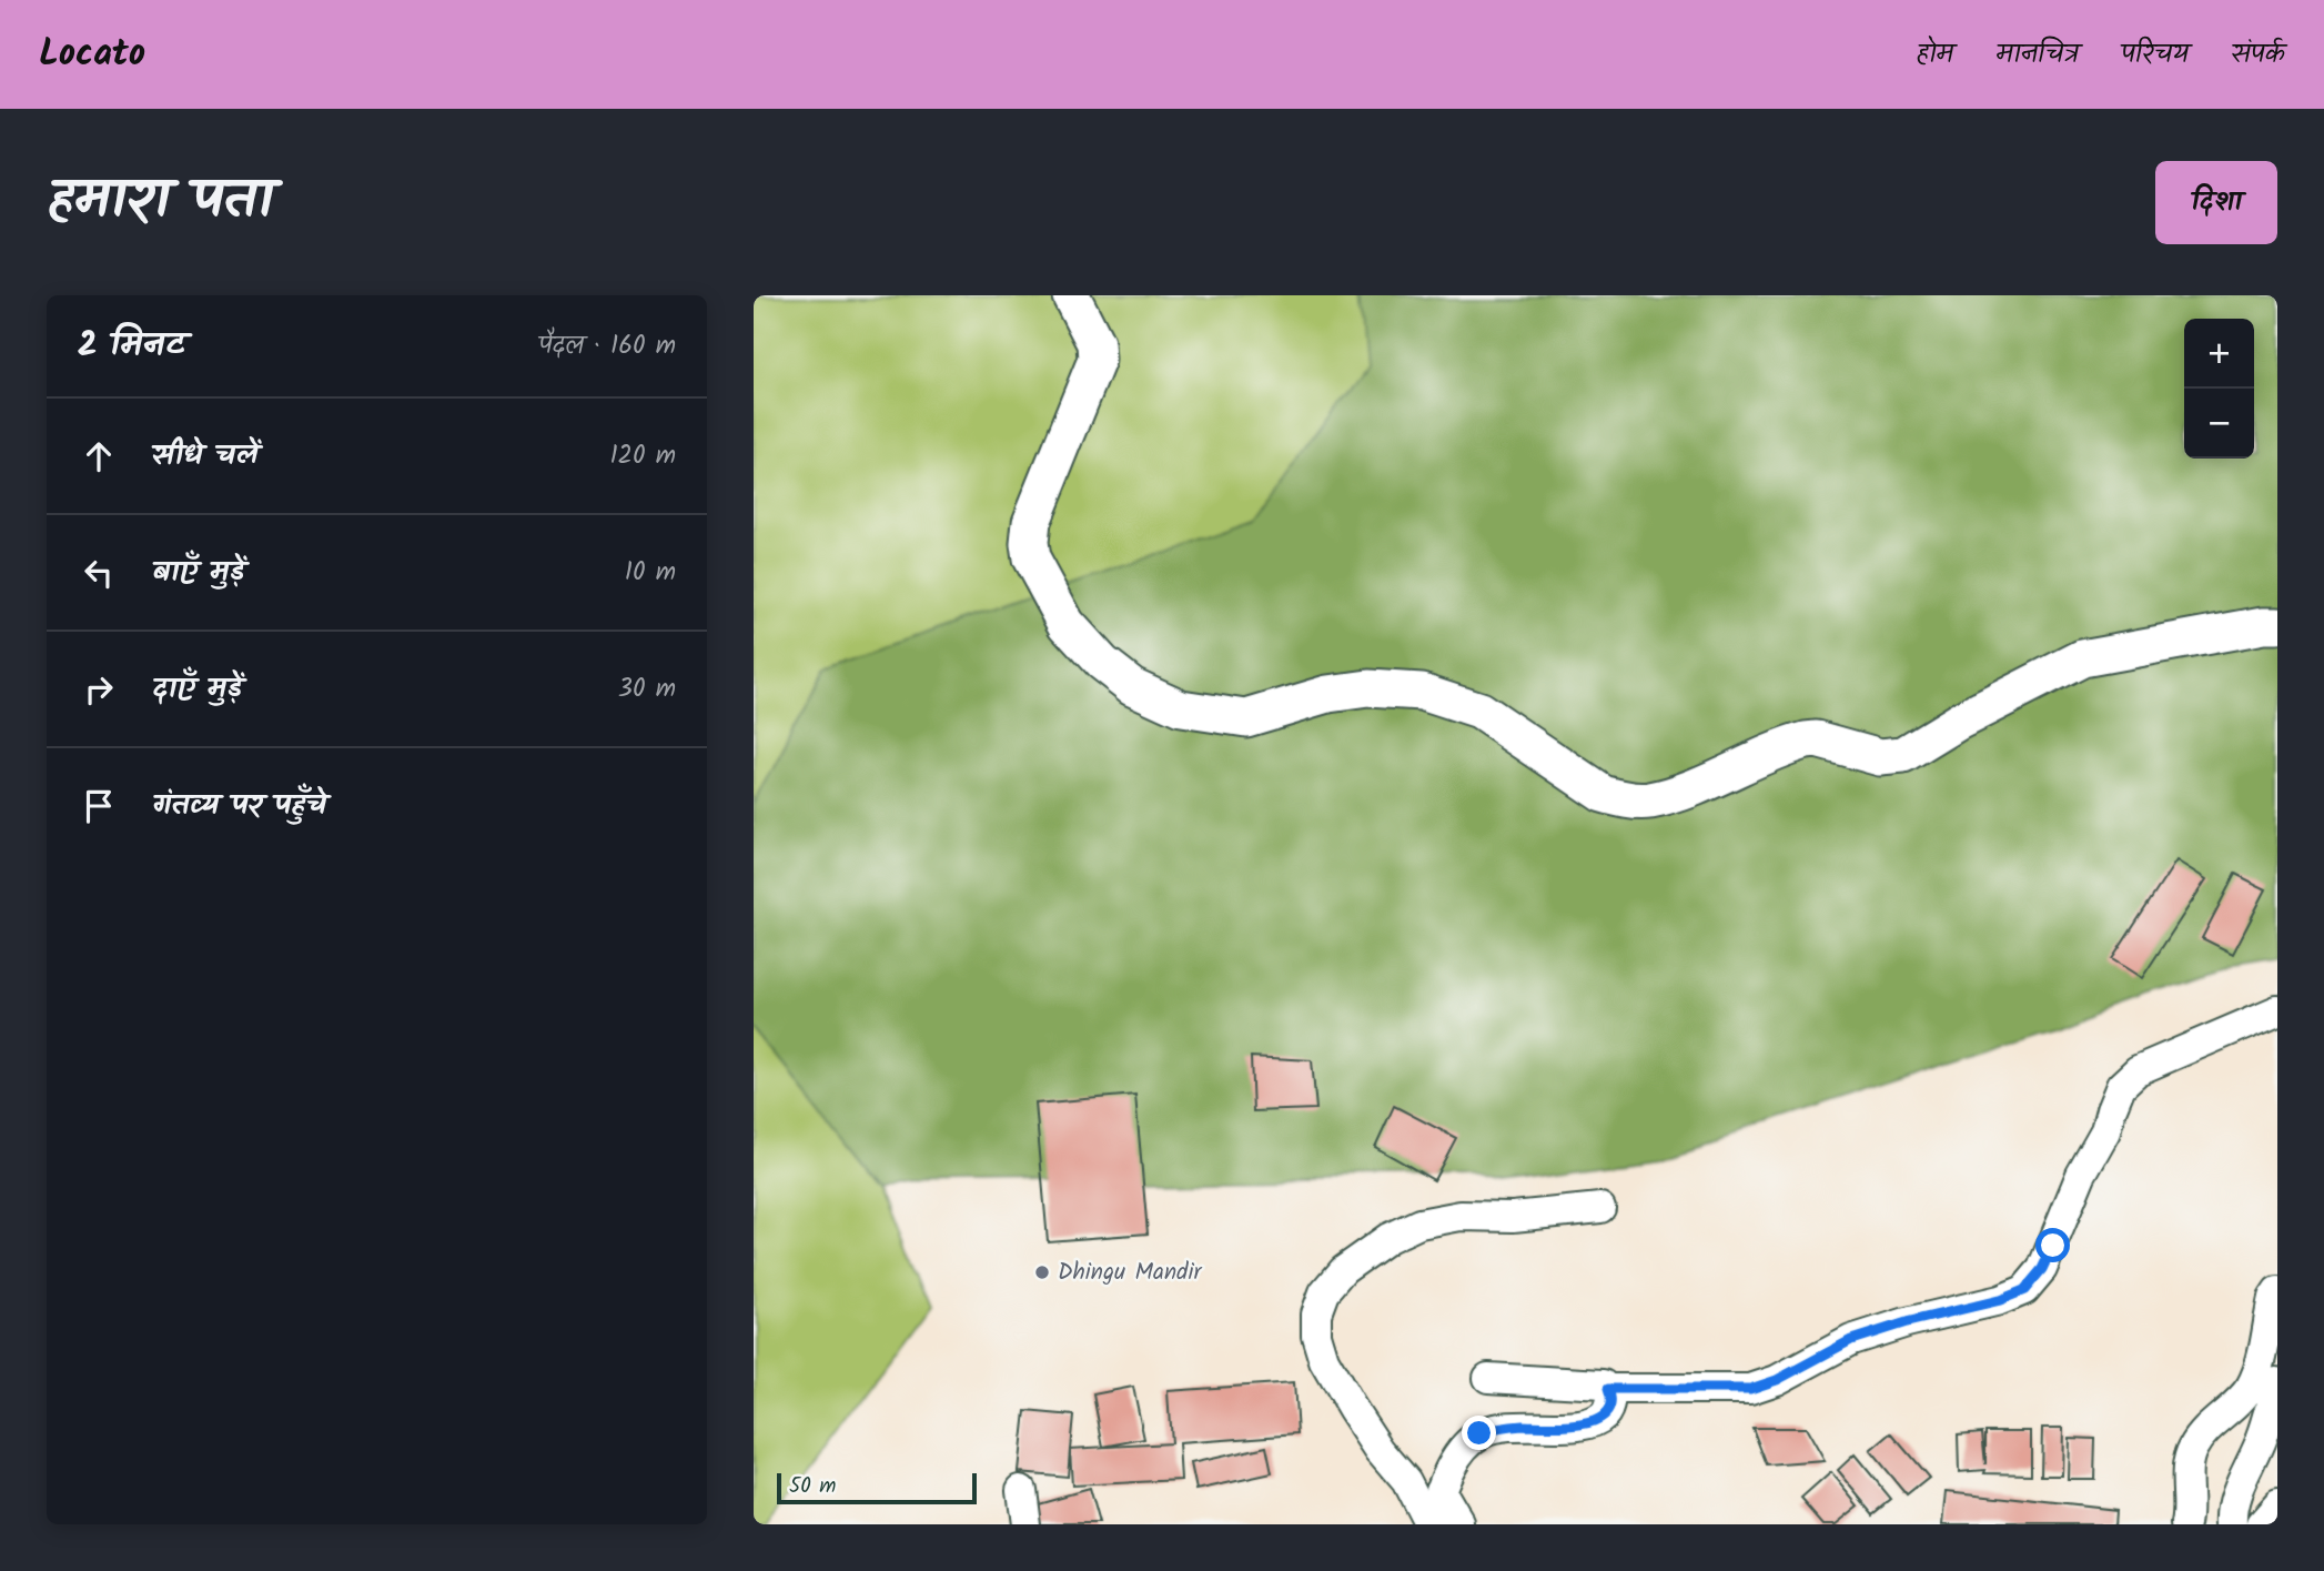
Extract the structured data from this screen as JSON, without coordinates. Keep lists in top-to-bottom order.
{
  "places": ["Dhingu Mandir"],
  "scale_bar": "50 m",
  "page": {
    "header": "Locato",
    "nav": [
      "होम",
      "मानचित्र",
      "परिचय",
      "संपर्क"
    ],
    "title": "हमारा पता",
    "buttons": "दिशा",
    "heading": ["2 मिनट", "पैदल · 160 m"],
    "map_buttons": ["+", "−"],
    "list": [
      ["सीधे चलें", "120 m"],
      ["बाएँ मुड़ें", "10 m"],
      ["दाएँ मुड़ें", "30 m"],
      "गंतव्य पर पहुँचे"
    ],
    "scale": "50 m"
  }
}
